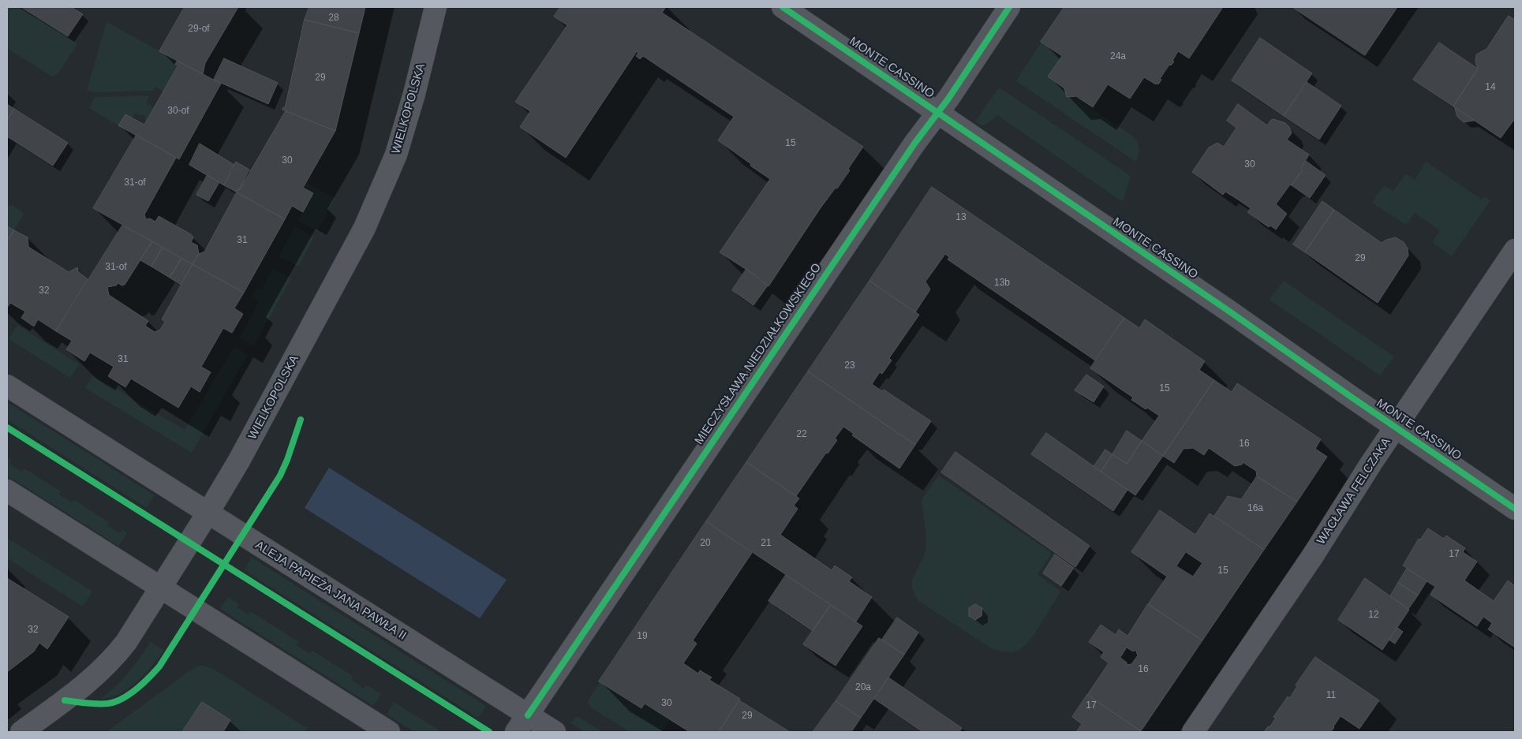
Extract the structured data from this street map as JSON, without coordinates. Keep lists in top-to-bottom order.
{
  "streets": {
    "street": [
      "MONTE CASSINO",
      "WIELKOPOLSKA",
      "MIECZYSŁAWA NIEDZIAŁKOWSKIEGO",
      "WACŁAWA FELCZAKA",
      "ALEJA PAPIEŻA JANA PAWŁA II"
    ]
  },
  "crossings": [
    ["MONTE CASSINO", "MIECZYSŁAWA NIEDZIAŁKOWSKIEGO"],
    ["MONTE CASSINO", "WACŁAWA FELCZAKA"],
    ["WIELKOPOLSKA", "ALEJA PAPIEŻA JANA PAWŁA II"],
    ["MIECZYSŁAWA NIEDZIAŁKOWSKIEGO", "ALEJA PAPIEŻA JANA PAWŁA II"]
  ],
  "house_numbers": [
    "28",
    "29-of",
    "24a",
    "29",
    "14",
    "30-of",
    "15",
    "30",
    "30",
    "31-of",
    "13",
    "31",
    "29",
    "31-of",
    "13b",
    "32",
    "31",
    "23",
    "15",
    "22",
    "16",
    "16a",
    "20",
    "21",
    "17",
    "15",
    "12",
    "32",
    "19",
    "16",
    "20a",
    "11",
    "30",
    "17",
    "29"
  ]
}
